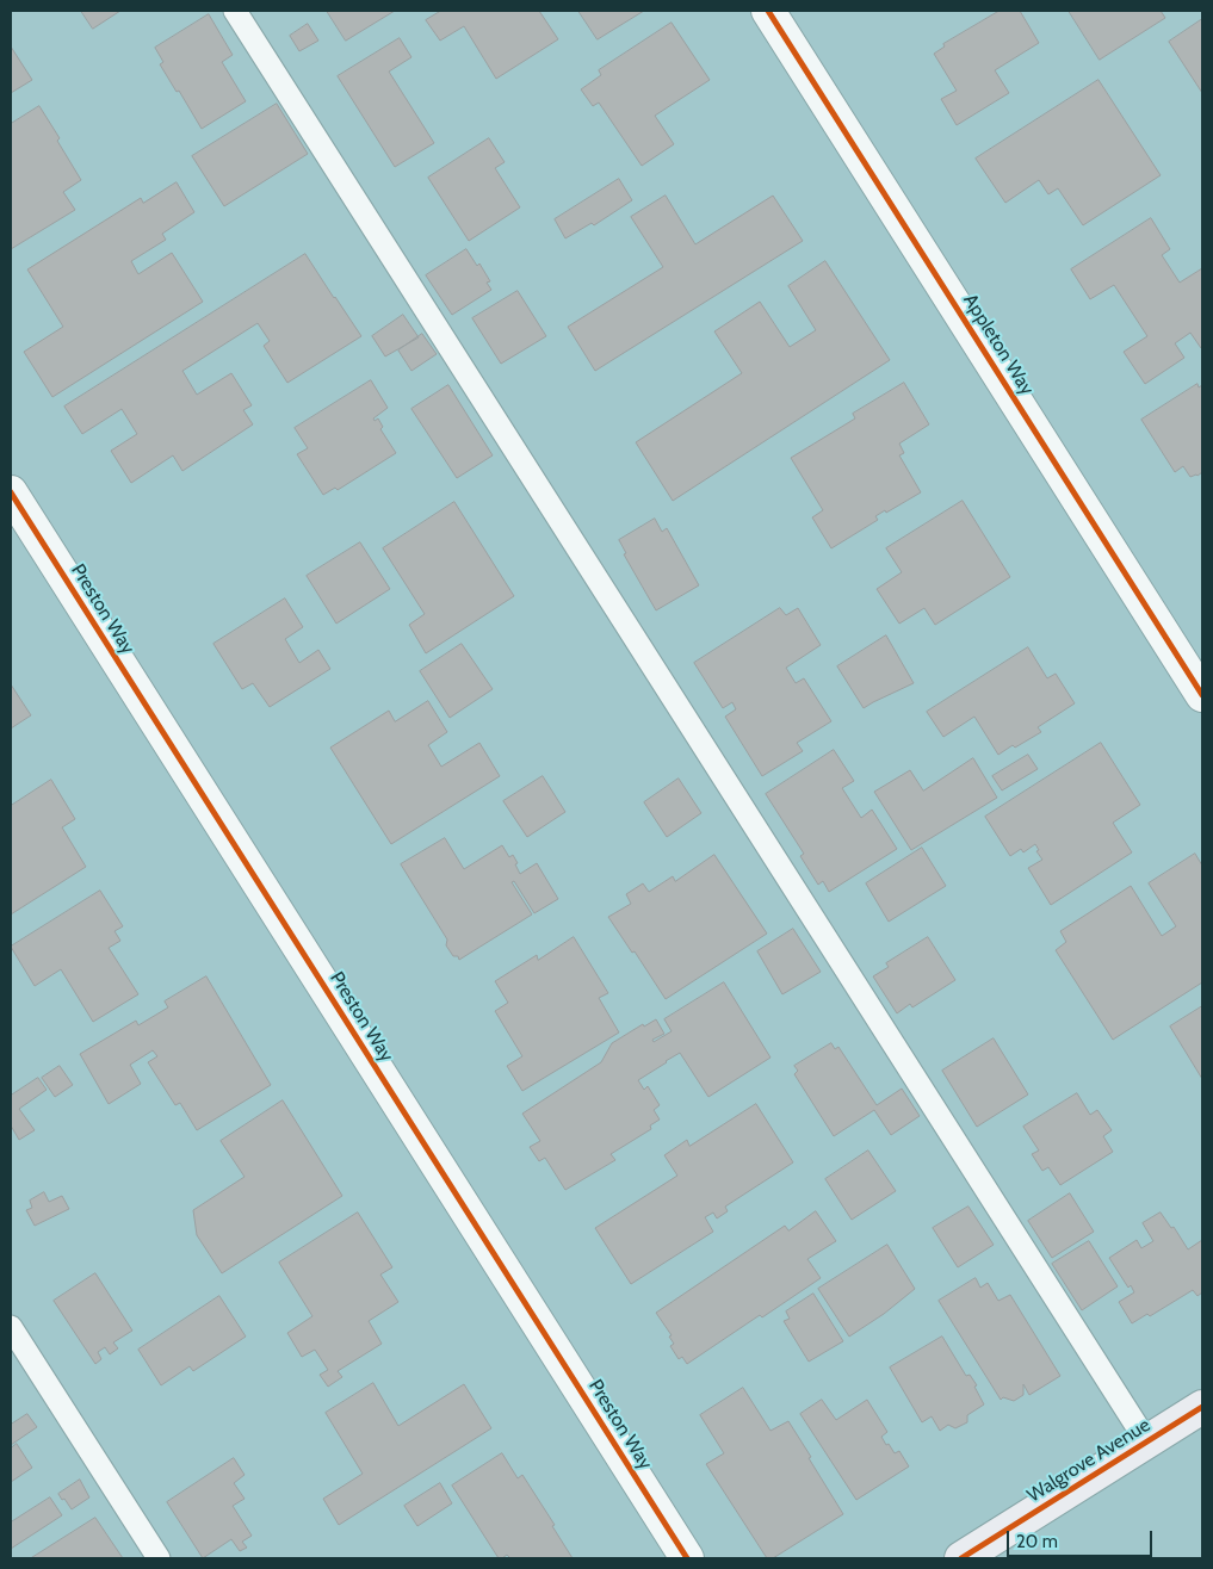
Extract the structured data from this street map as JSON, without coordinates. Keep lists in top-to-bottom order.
{
  "streets": {
    "street": ["Appleton Way", "Preston Way", "Walgrove Avenue"]
  },
  "scale_bar": "20 m"
}
